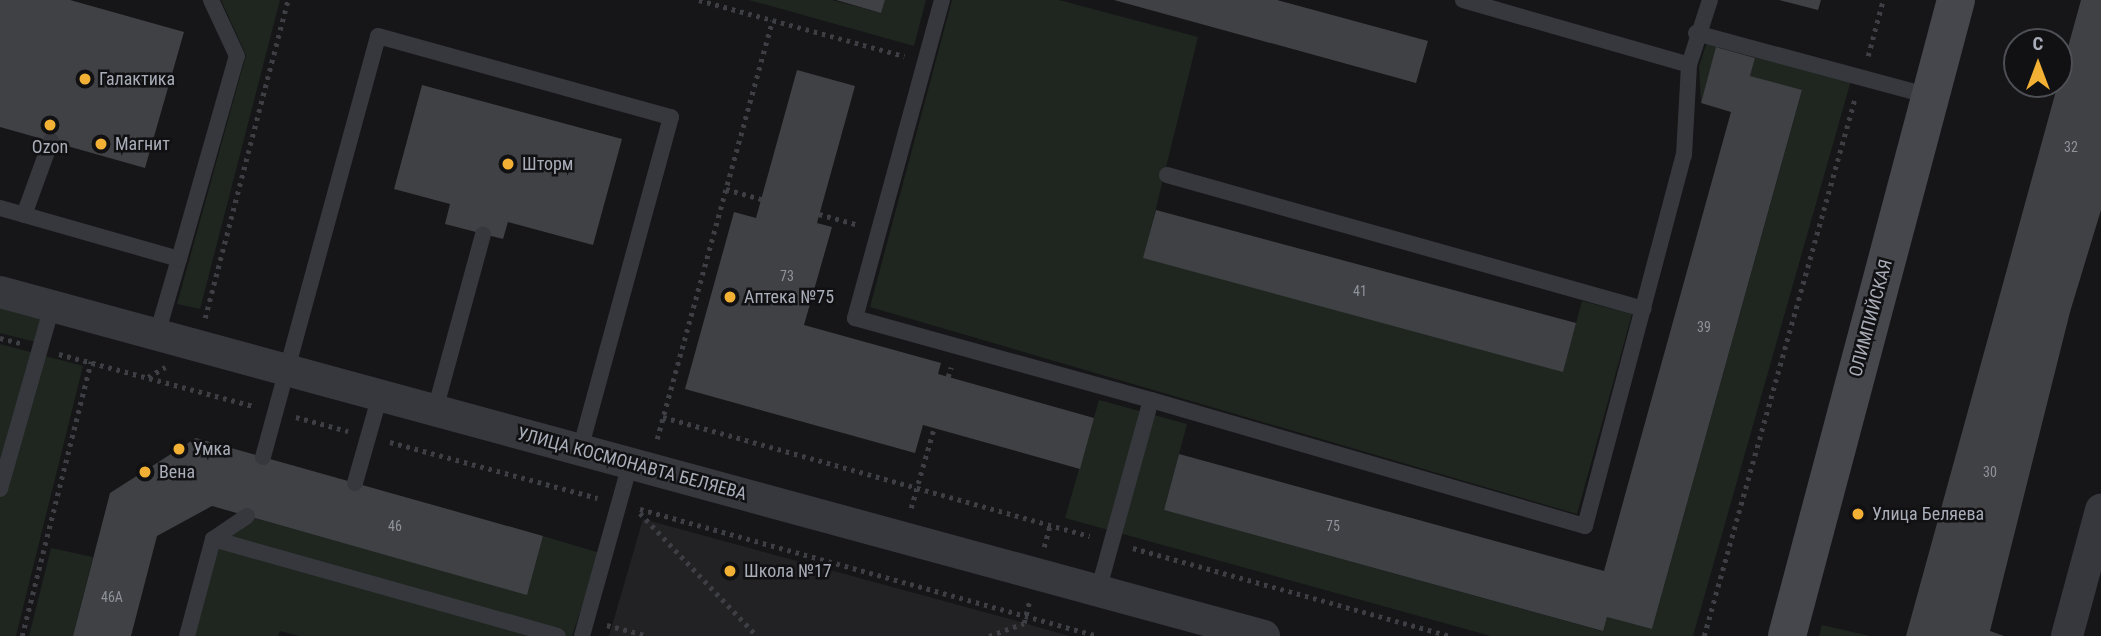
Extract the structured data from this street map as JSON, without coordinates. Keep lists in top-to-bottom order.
{
  "streets": {
    "main road": ["ОЛИМПИЙСКАЯ"],
    "street": ["УЛИЦА КОСМОНАВТА БЕЛЯЕВА"]
  },
  "places": [
    "Галактика",
    "Ozon",
    "Магнит",
    "Шторм",
    "Аптека №75",
    "Умка",
    "Вена",
    "Улица Беляева",
    "Школа №17"
  ],
  "house_numbers": [
    "32",
    "73",
    "41",
    "39",
    "30",
    "46",
    "75",
    "46А"
  ],
  "north": "top"
}
